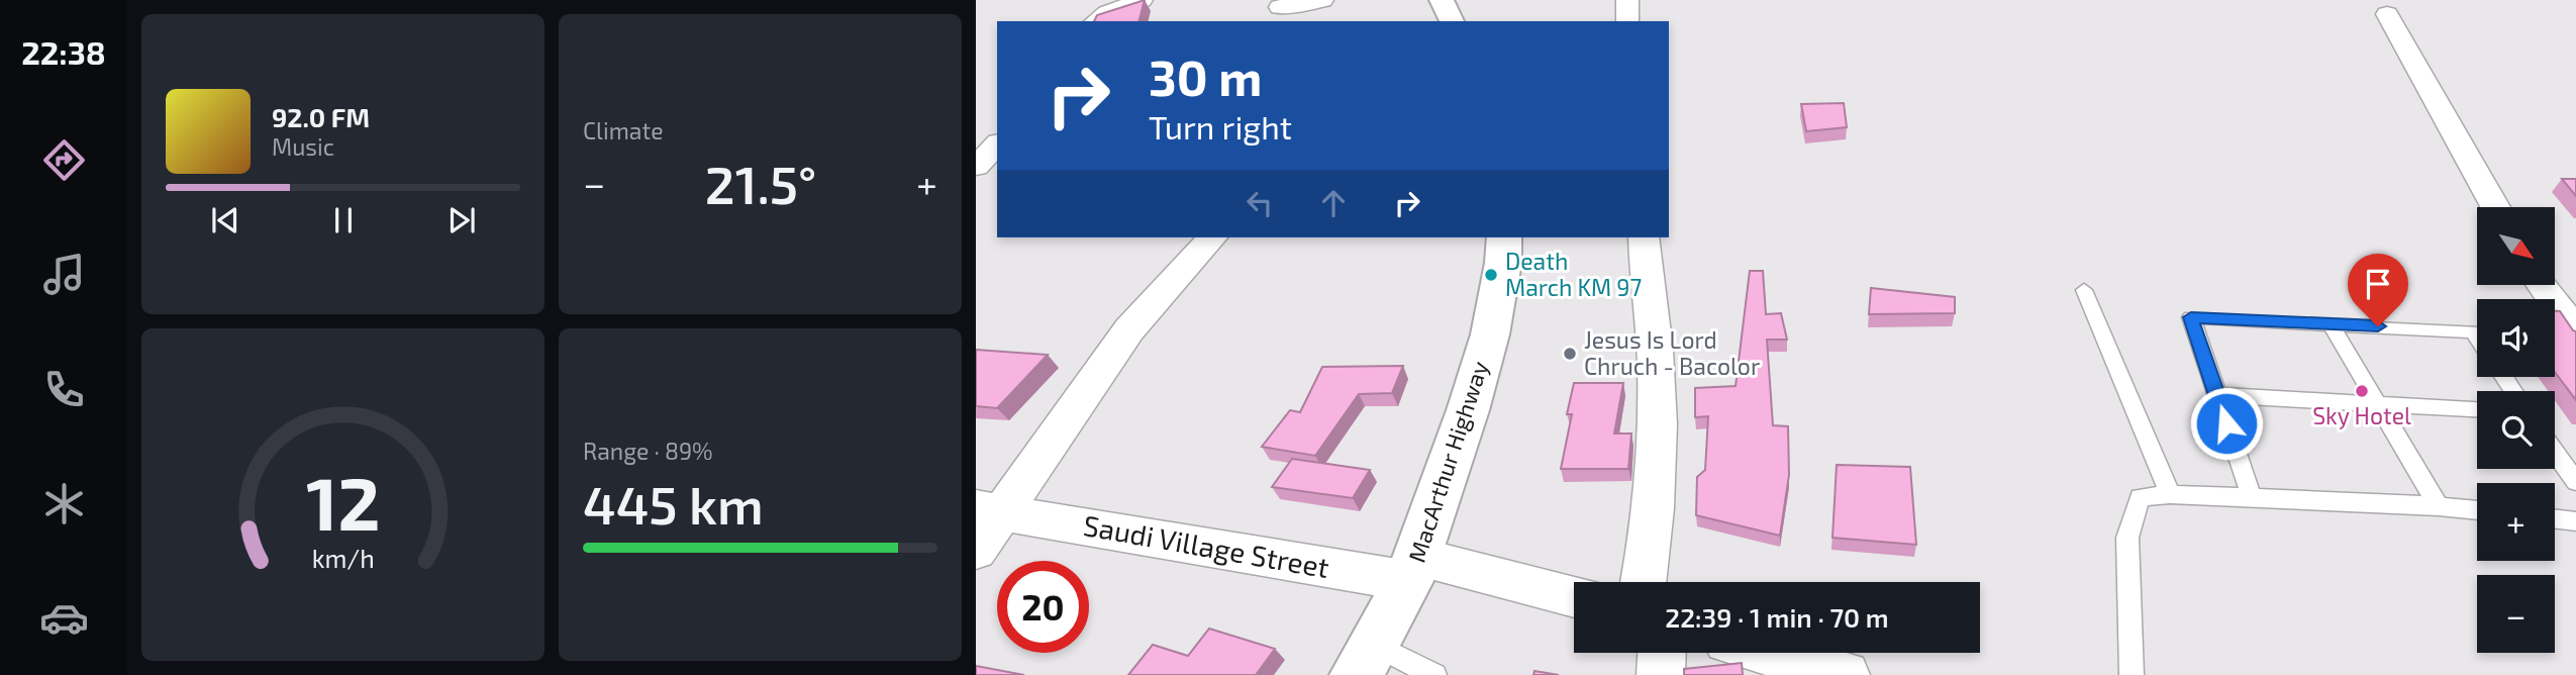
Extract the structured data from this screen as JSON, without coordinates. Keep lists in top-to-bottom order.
{
  "streets": {
    "main road": ["MacArthur Highway"],
    "street": ["Saudi Village Street"]
  },
  "crossings": [
    ["MacArthur Highway", "Saudi Village Street"]
  ],
  "places": ["Death March KM 97", "Jesus Is Lord Chruch - Bacolor", "Sky Hotel"],
  "north": "bottom right",
  "page": {
    "tabs": "22:38",
    "tile": [
      "Climate",
      ["Range · 89%", "445 km"]
    ],
    "turn": ["30 m", "Turn right"],
    "song": ["92.0 FM", "Music"],
    "heat": ["−", "21.5°", "+"],
    "map_buttons": ["+", "−"],
    "limit": "20",
    "trip": "22:39 · 1 min · 70 m",
    "gauge": ["12", "km/h"]
  }
}
